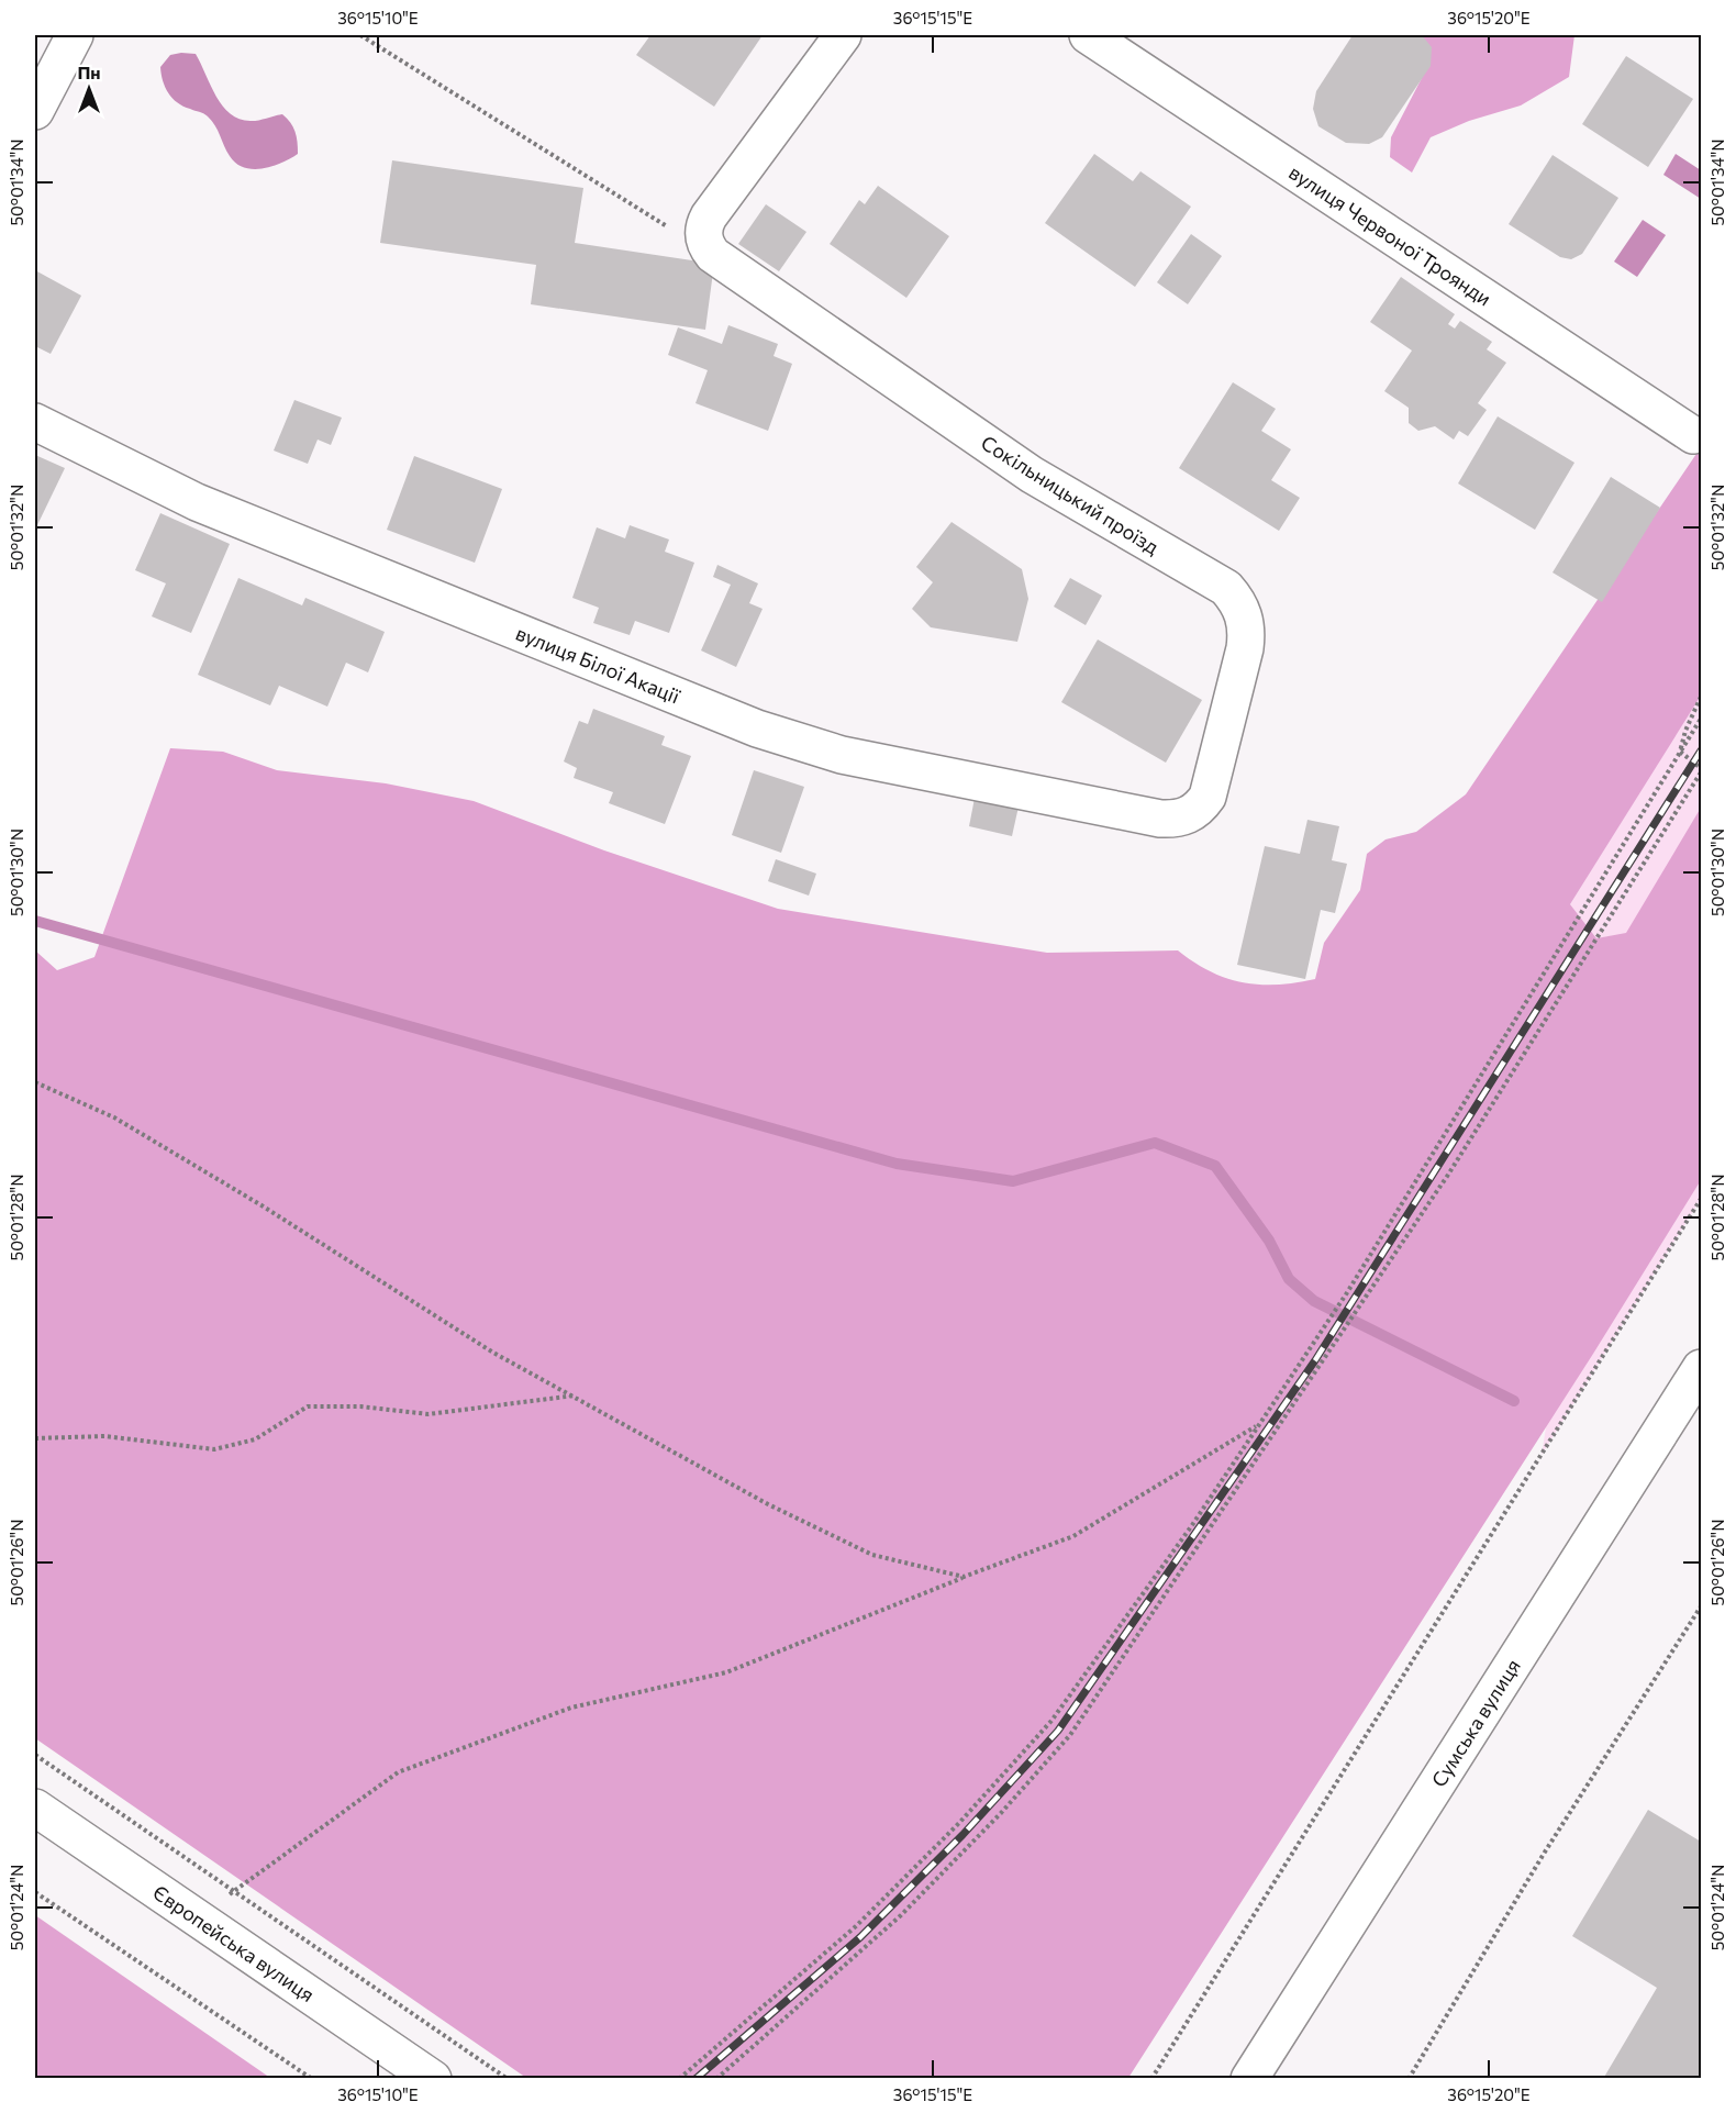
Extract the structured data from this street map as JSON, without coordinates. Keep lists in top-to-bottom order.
{
  "streets": {
    "street": [
      "вулиця Червоної Троянди",
      "Сокільницький проїзд",
      "вулиця Білої Акації",
      "Сумська вулиця",
      "Європейська вулиця"
    ]
  },
  "crossings": [
    ["Сокільницький проїзд", "вулиця Білої Акації"]
  ],
  "north": "top",
  "coordinates": [
    "36°15'10\"E",
    "36°15'15\"E",
    "36°15'20\"E",
    "50°01'34\"N",
    "50°01'32\"N",
    "50°01'30\"N",
    "50°01'28\"N",
    "50°01'26\"N",
    "50°01'24\"N"
  ]
}
